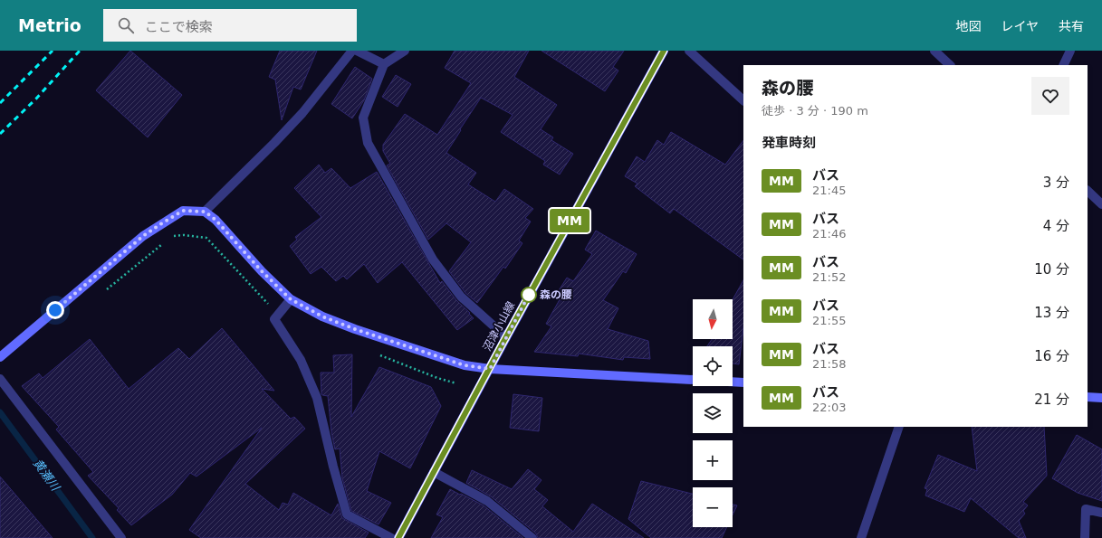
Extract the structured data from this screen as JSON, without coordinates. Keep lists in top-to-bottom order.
{
  "streets": {
    "street": ["沼津小山線"]
  },
  "water": ["黄瀬川"],
  "places": ["森の腰"],
  "lines": ["bus line MM"],
  "north": "bottom",
  "page": {
    "header": "Metrio",
    "search": "ここで検索",
    "nav": ["地図", "レイヤ", "共有"],
    "on_map": "MM",
    "heading": [
      ["森の腰", "徒歩 · 3 分 · 190 m"],
      "発車時刻"
    ],
    "list": [
      {
        "mark": "MM",
        "name": "バス",
        "note": "21:45",
        "value": "3 分"
      },
      {
        "mark": "MM",
        "name": "バス",
        "note": "21:46",
        "value": "4 分"
      },
      {
        "mark": "MM",
        "name": "バス",
        "note": "21:52",
        "value": "10 分"
      },
      {
        "mark": "MM",
        "name": "バス",
        "note": "21:55",
        "value": "13 分"
      },
      {
        "mark": "MM",
        "name": "バス",
        "note": "21:58",
        "value": "16 分"
      },
      {
        "mark": "MM",
        "name": "バス",
        "note": "22:03",
        "value": "21 分"
      }
    ],
    "map_buttons": ["+", "−"]
  }
}
